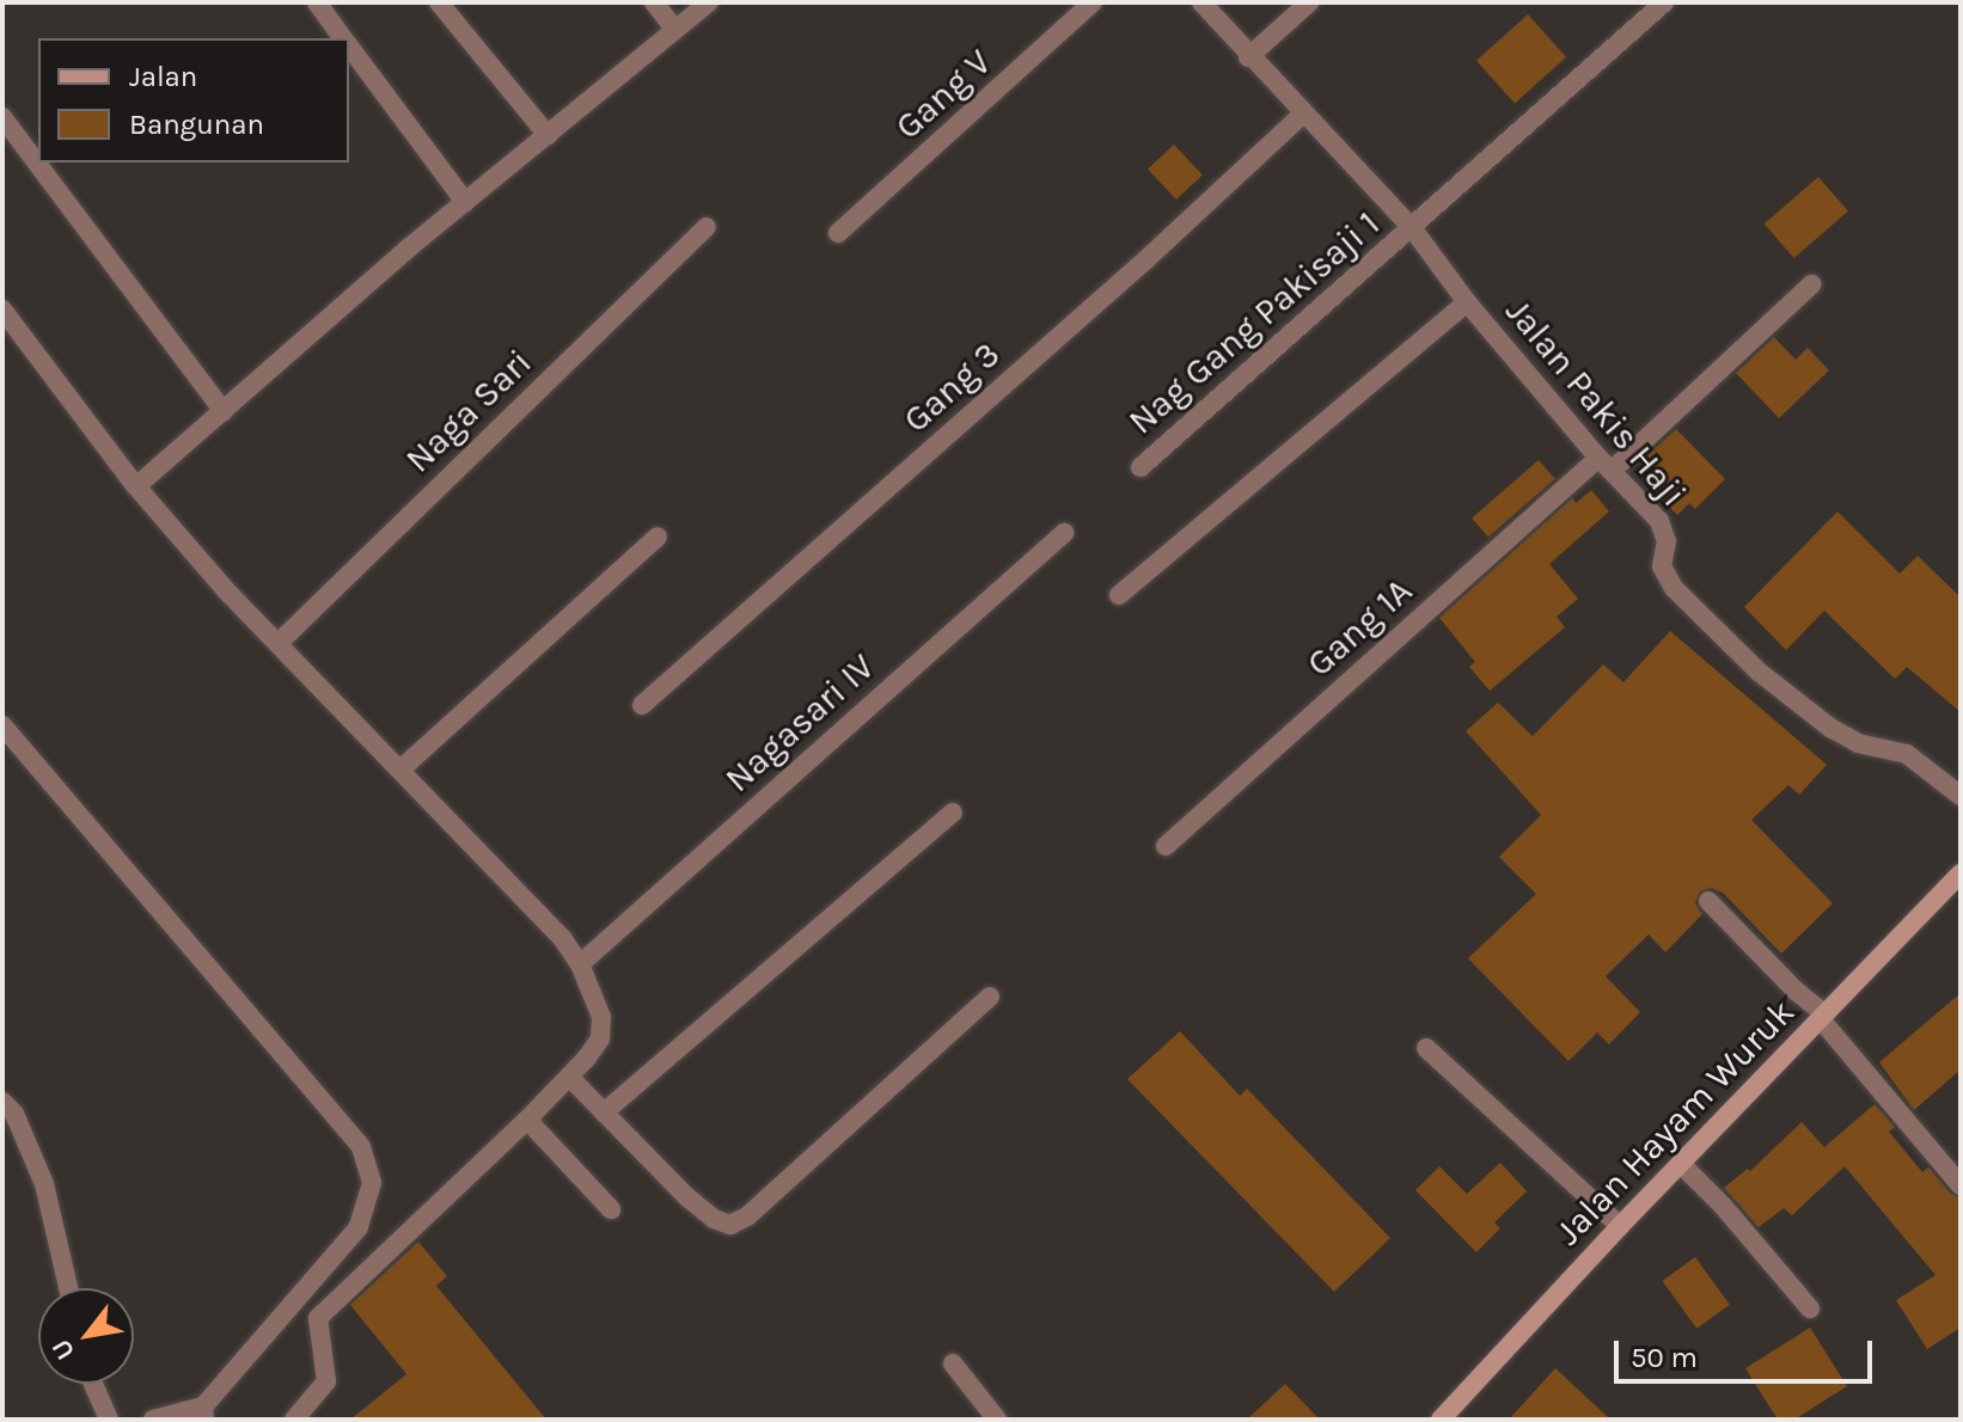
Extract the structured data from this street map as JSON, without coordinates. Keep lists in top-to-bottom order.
{
  "streets": {
    "main road": ["Jalan Hayam Wuruk"],
    "street": [
      "Gang V",
      "Nag Gang Pakisaji 1",
      "Gang 3",
      "Jalan Pakis Haji",
      "Naga Sari",
      "Gang 1A",
      "Nagasari IV"
    ]
  },
  "crossings": [
    ["Nag Gang Pakisaji 1", "Jalan Pakis Haji"],
    ["Gang 3", "Jalan Pakis Haji"],
    ["Jalan Pakis Haji", "Gang 1A"]
  ],
  "legend": ["Jalan", "Bangunan"],
  "scale_bar": "50 m",
  "north": "bottom left"
}
